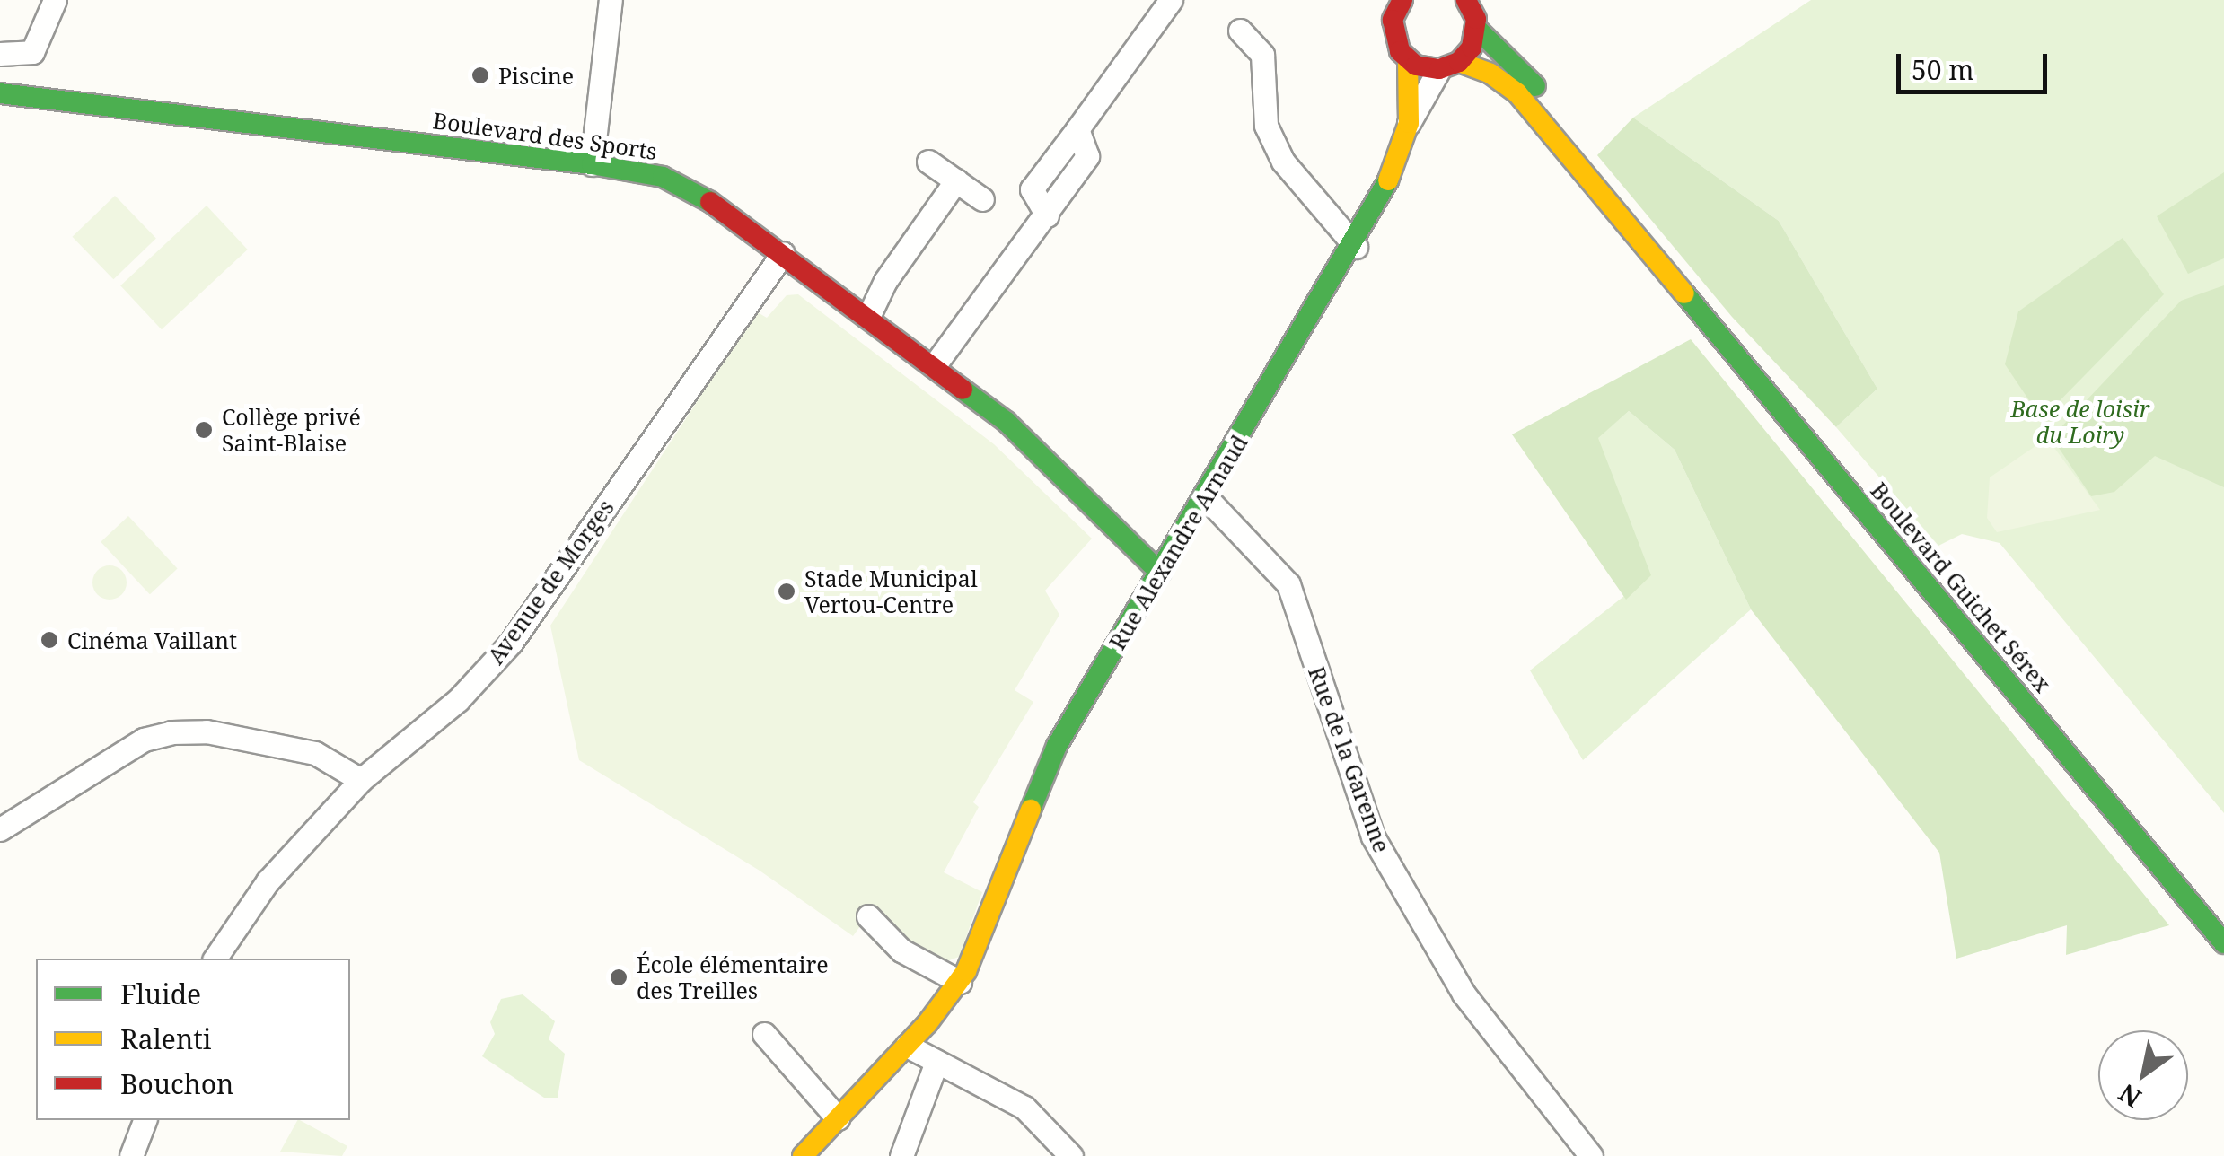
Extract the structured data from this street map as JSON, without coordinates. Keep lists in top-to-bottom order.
{
  "streets": {
    "street": [
      "Boulevard des Sports",
      "Rue Alexandre Arnaud",
      "Avenue de Morges",
      "Boulevard Guichet Sérex",
      "Rue de la Garenne"
    ]
  },
  "crossings": [
    ["Boulevard des Sports", "Rue Alexandre Arnaud"],
    ["Boulevard des Sports", "Avenue de Morges"],
    ["Rue Alexandre Arnaud", "Boulevard Guichet Sérex"],
    ["Rue Alexandre Arnaud", "Rue de la Garenne"]
  ],
  "parks": ["Base de loisir du Loiry"],
  "places": [
    "Piscine",
    "Collège privé Saint-Blaise",
    "Stade Municipal Vertou-Centre",
    "Cinéma Vaillant",
    "École élémentaire des Treilles"
  ],
  "legend": ["Fluide", "Ralenti", "Bouchon"],
  "scale_bar": "50 m",
  "north": "bottom left"
}
